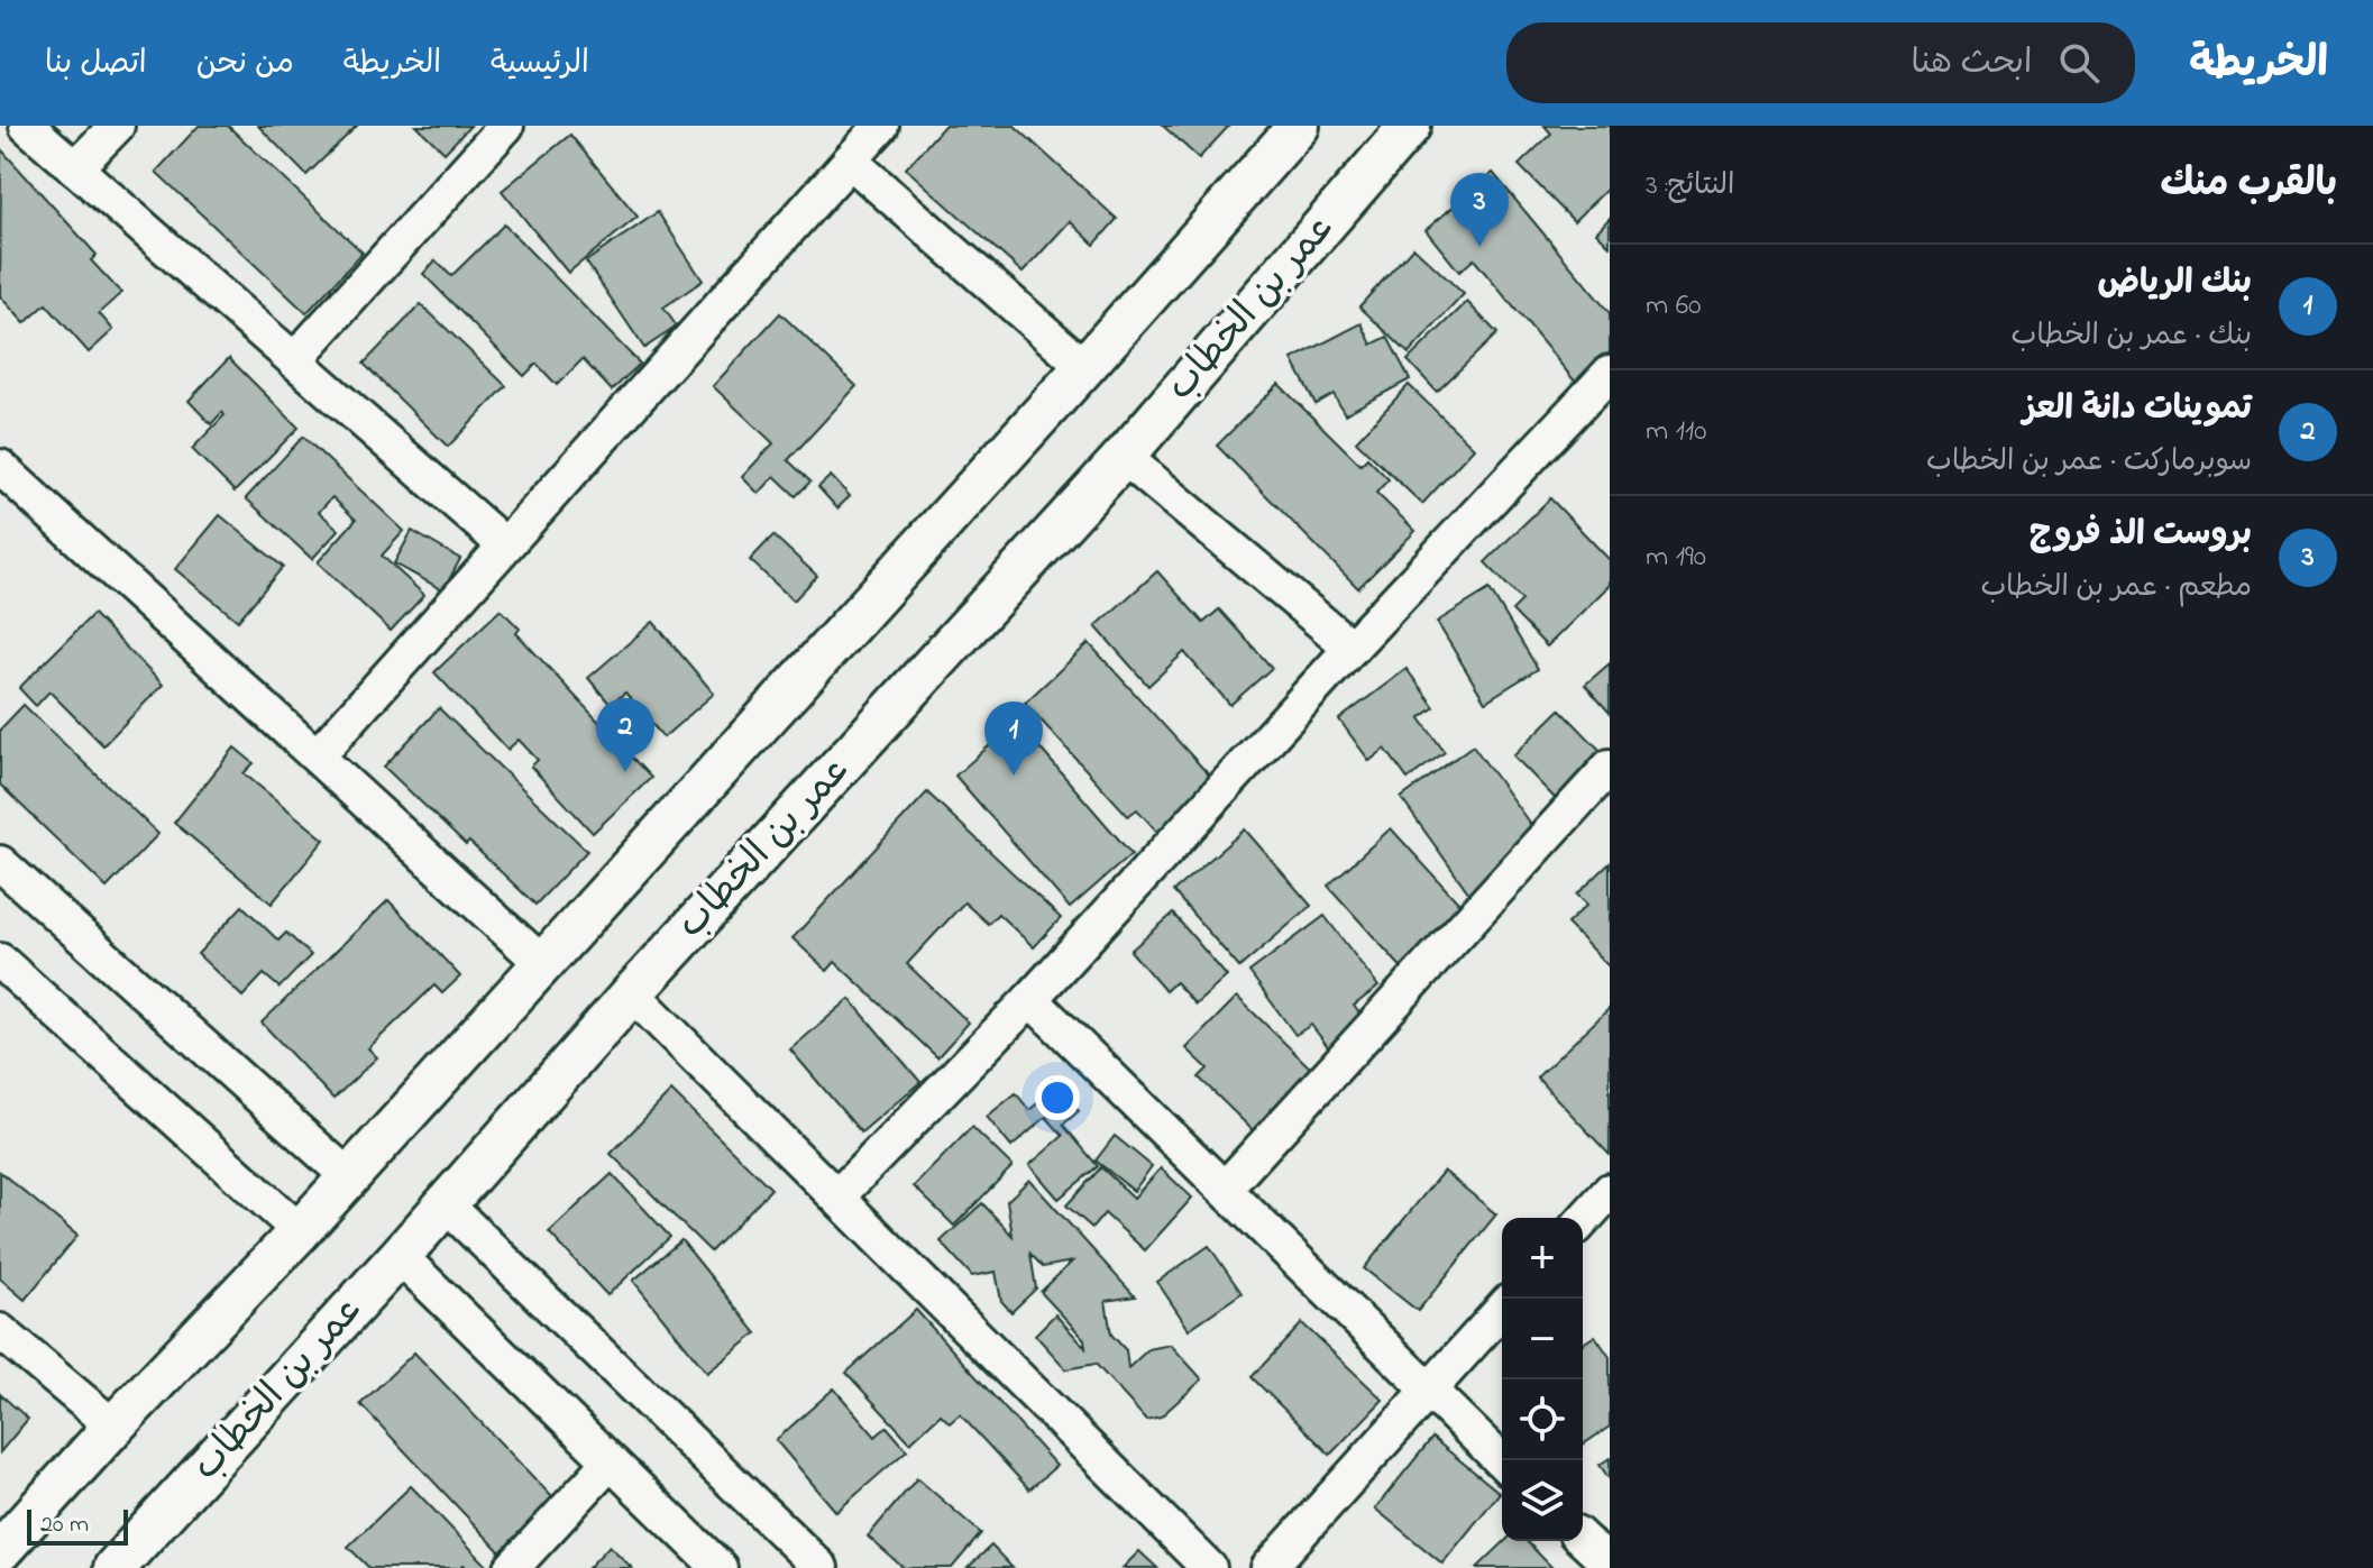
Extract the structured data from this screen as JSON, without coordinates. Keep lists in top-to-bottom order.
{
  "streets": {
    "street": ["عمر بن الخطاب"]
  },
  "scale_bar": "20 m",
  "page": {
    "header": "الخريطة",
    "search": "ابحث هنا",
    "nav": [
      "الرئيسية",
      "الخريطة",
      "من نحن",
      "اتصل بنا"
    ],
    "heading": ["بالقرب منك", "النتائج: 3"],
    "pins": ["3", "2", "1"],
    "list": [
      {
        "mark": "1",
        "name": "بنك الرياض",
        "note": "بنك · عمر بن الخطاب",
        "value": "60 m"
      },
      {
        "mark": "2",
        "name": "تموينات دانة العز",
        "note": "سوبرماركت · عمر بن الخطاب",
        "value": "110 m"
      },
      {
        "mark": "3",
        "name": "بروست الذ فروج",
        "note": "مطعم · عمر بن الخطاب",
        "value": "190 m"
      }
    ],
    "map_buttons": ["+", "−"],
    "scale": "20 m"
  }
}
